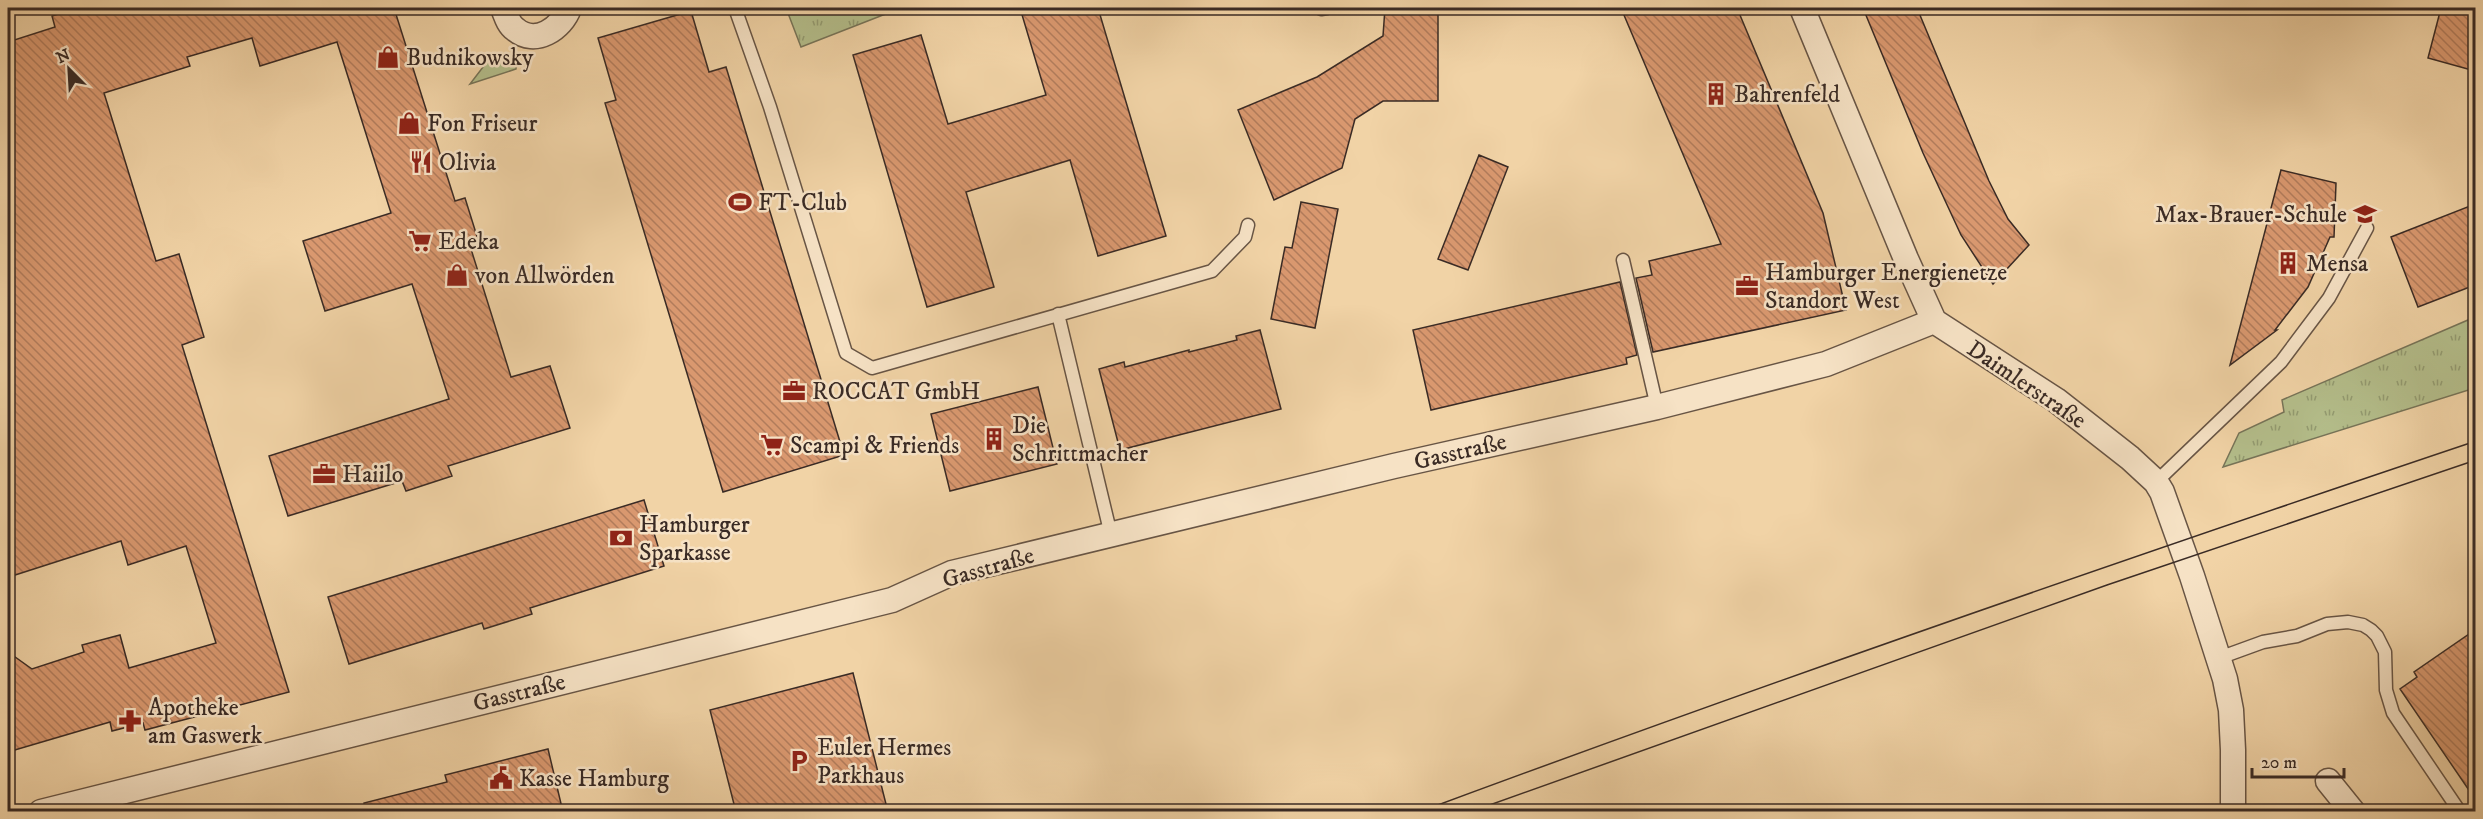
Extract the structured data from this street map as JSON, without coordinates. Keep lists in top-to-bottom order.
{
  "streets": {
    "street": ["Daimlerstraße", "Gasstraße"]
  },
  "crossings": [
    ["Daimlerstraße", "Gasstraße"]
  ],
  "places": {
    "shop": ["Budnikowsky", "Fon Friseur", "von Allwörden"],
    "building": ["Bahrenfeld", "Mensa", "Die Schrittmacher"],
    "restaurant": ["Olivia"],
    "sports": ["FT-Club"],
    "school or university": ["Max-Brauer-Schule"],
    "supermarket": ["Edeka", "Scampi & Friends"],
    "office": ["Hamburger Energienetze Standort West", "ROCCAT GmbH", "Haiilo"],
    "bank": ["Hamburger Sparkasse"],
    "pharmacy": ["Apotheke am Gaswerk"],
    "parking": ["Euler Hermes Parkhaus"],
    "public building": ["Kasse Hamburg"]
  },
  "scale_bar": "20 m",
  "north": "top left"
}
